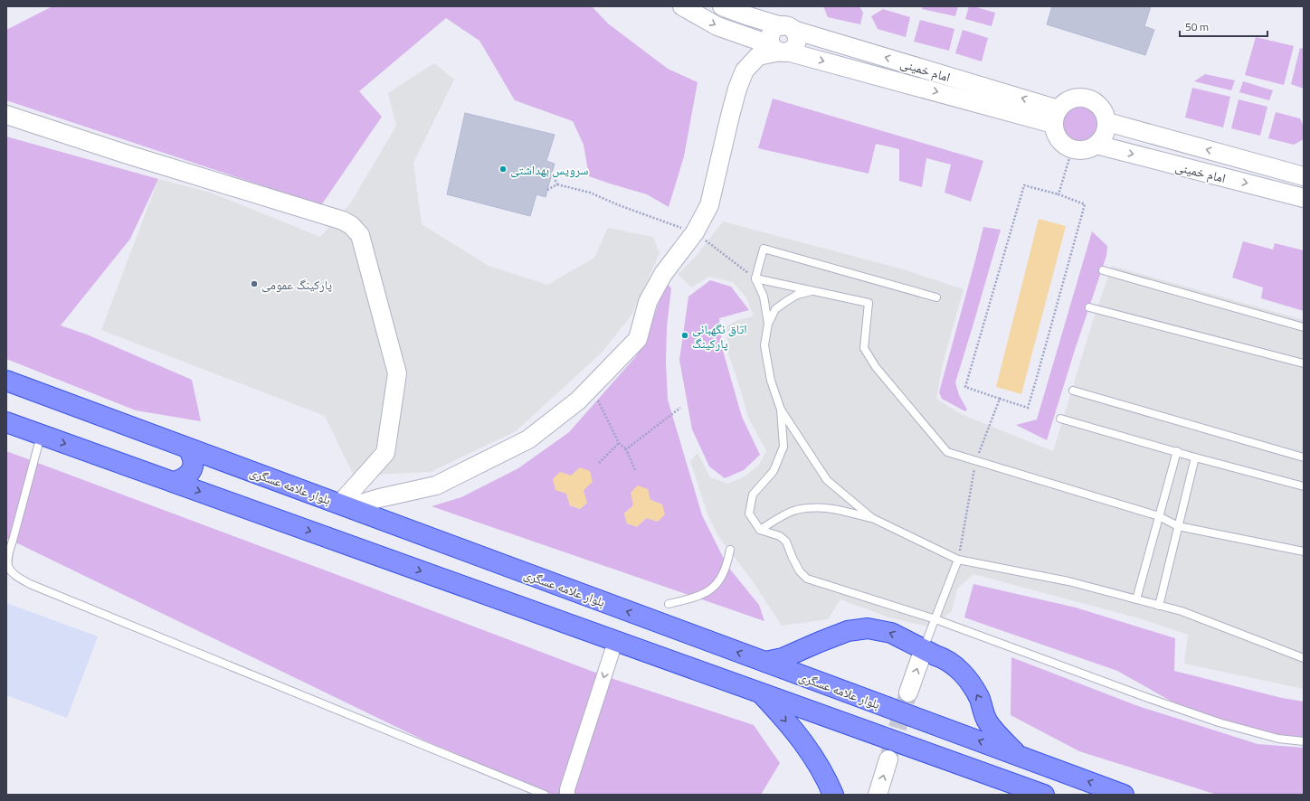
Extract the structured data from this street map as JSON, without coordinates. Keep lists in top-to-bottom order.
{
  "streets": {
    "highway": ["بلوار علامه عسگری"],
    "street": ["امام خمینی"]
  },
  "places": ["سرویس بهداشتی", "پارکینگ عمومی", "اتاق نگهبانی پارکینگ"],
  "scale_bar": "50 m"
}
